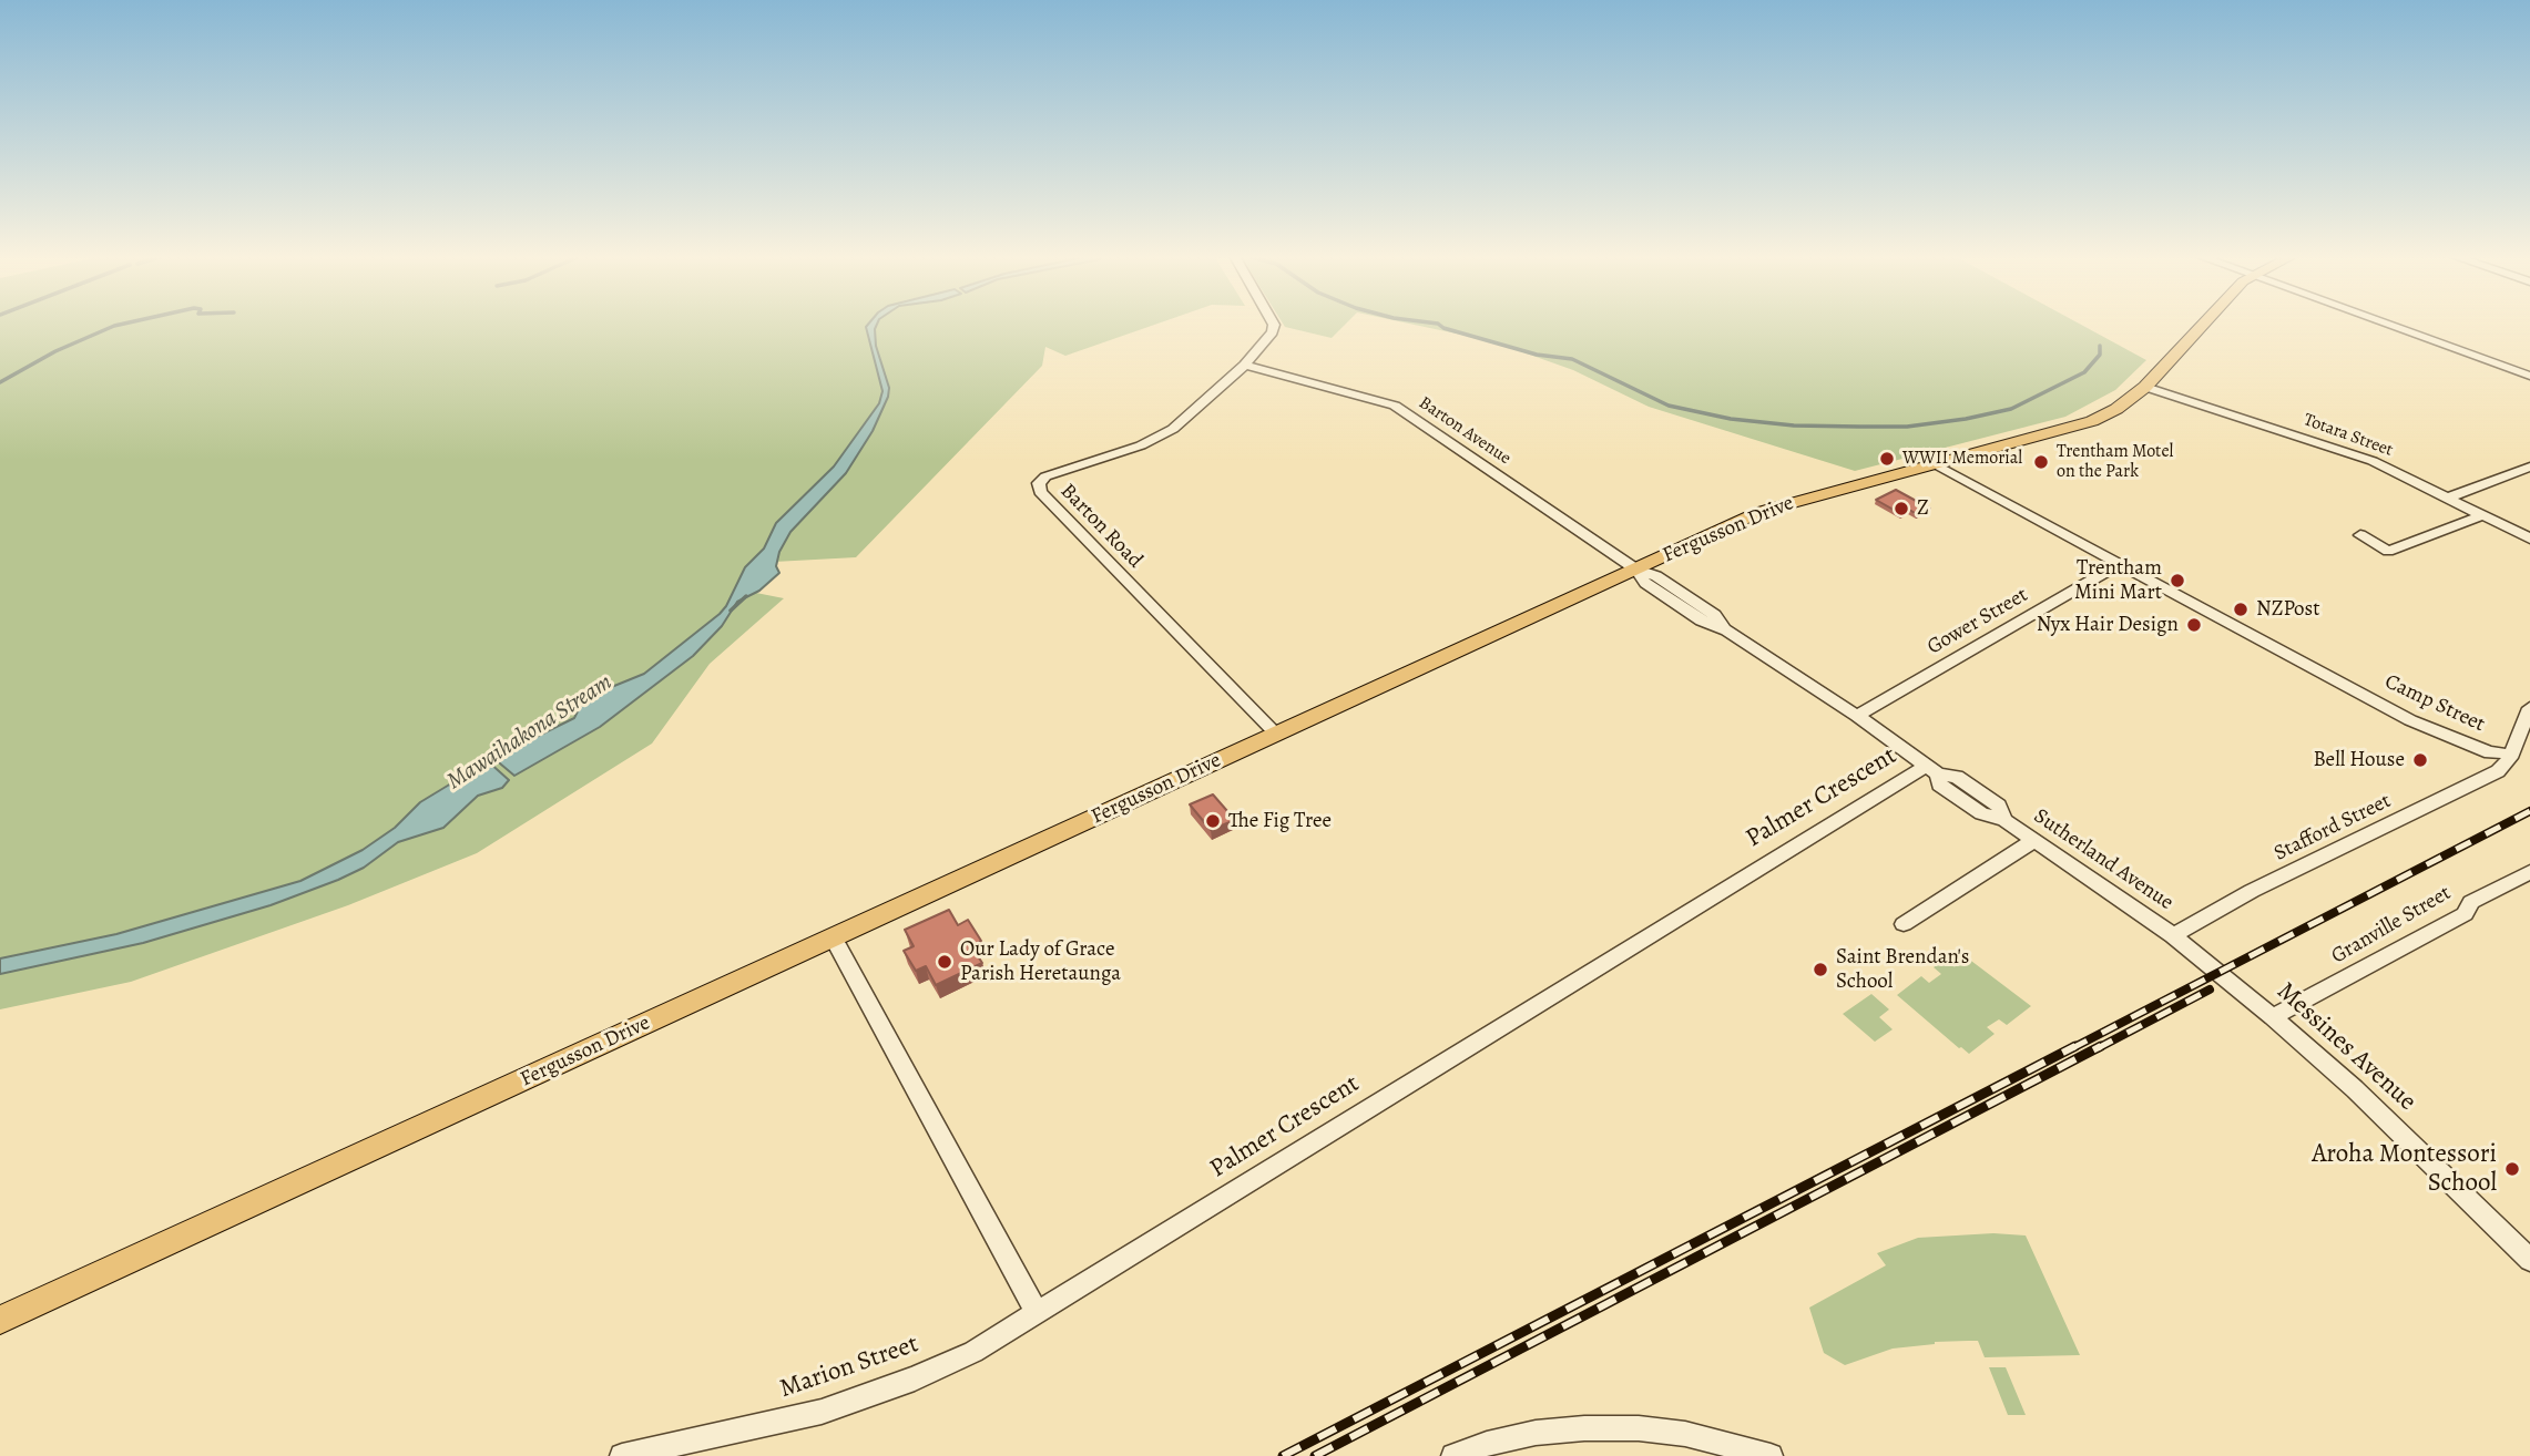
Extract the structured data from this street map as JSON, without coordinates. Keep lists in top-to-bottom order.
{
  "streets": {
    "main road": ["Fergusson Drive"],
    "street": [
      "Barton Avenue",
      "Totara Street",
      "Barton Road",
      "Gower Street",
      "Camp Street",
      "Palmer Crescent",
      "Stafford Street",
      "Sutherland Avenue",
      "Granville Street",
      "Messines Avenue",
      "Marion Street"
    ]
  },
  "crossings": [
    ["Barton Avenue", "Barton Road"],
    ["Barton Avenue", "Fergusson Drive"],
    ["Totara Street", "Fergusson Drive"],
    ["Barton Road", "Fergusson Drive"],
    ["Fergusson Drive", "Camp Street"],
    ["Gower Street", "Camp Street"],
    ["Camp Street", "Stafford Street"],
    ["Palmer Crescent", "Sutherland Avenue"],
    ["Palmer Crescent", "Marion Street"],
    ["Stafford Street", "Sutherland Avenue"],
    ["Sutherland Avenue", "Messines Avenue"],
    ["Granville Street", "Messines Avenue"]
  ],
  "water": ["Mawaihakona Stream"],
  "places": [
    "WWII Memorial",
    "Trentham Motel on the Park",
    "Z",
    "Trentham Mini Mart",
    "NZPost",
    "Nyx Hair Design",
    "Bell House",
    "The Fig Tree",
    "Our Lady of Grace Parish Heretaunga",
    "Saint Brendan's School",
    "Aroha Montessori School"
  ]
}
